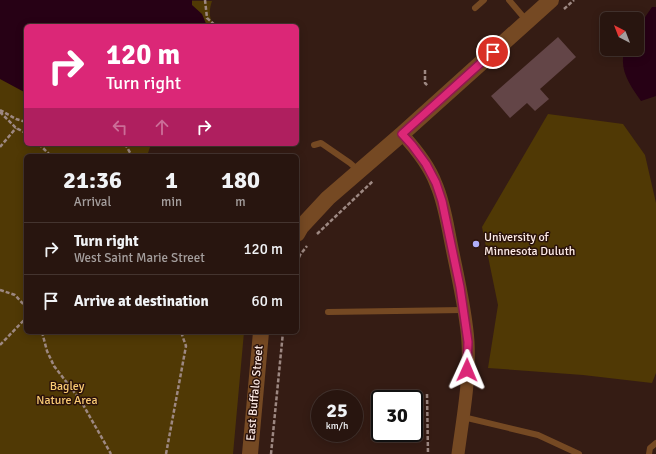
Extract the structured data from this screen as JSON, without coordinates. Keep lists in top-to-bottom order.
{
  "streets": {
    "street": ["East Buffalo Street"]
  },
  "parks": ["Bagley Nature Area"],
  "places": ["University of Minnesota Duluth"],
  "north": "top left",
  "page": {
    "turn": ["120 m", "Turn right"],
    "eta": [
      "21:36",
      "Arrival",
      "1",
      "min",
      "180",
      "m"
    ],
    "list": [
      {
        "name": "Turn right",
        "note": "West Saint Marie Street",
        "value": "120 m"
      },
      {
        "name": "Arrive at destination",
        "value": "60 m"
      }
    ],
    "speed": "25 km/h",
    "limit": "30"
  }
}
